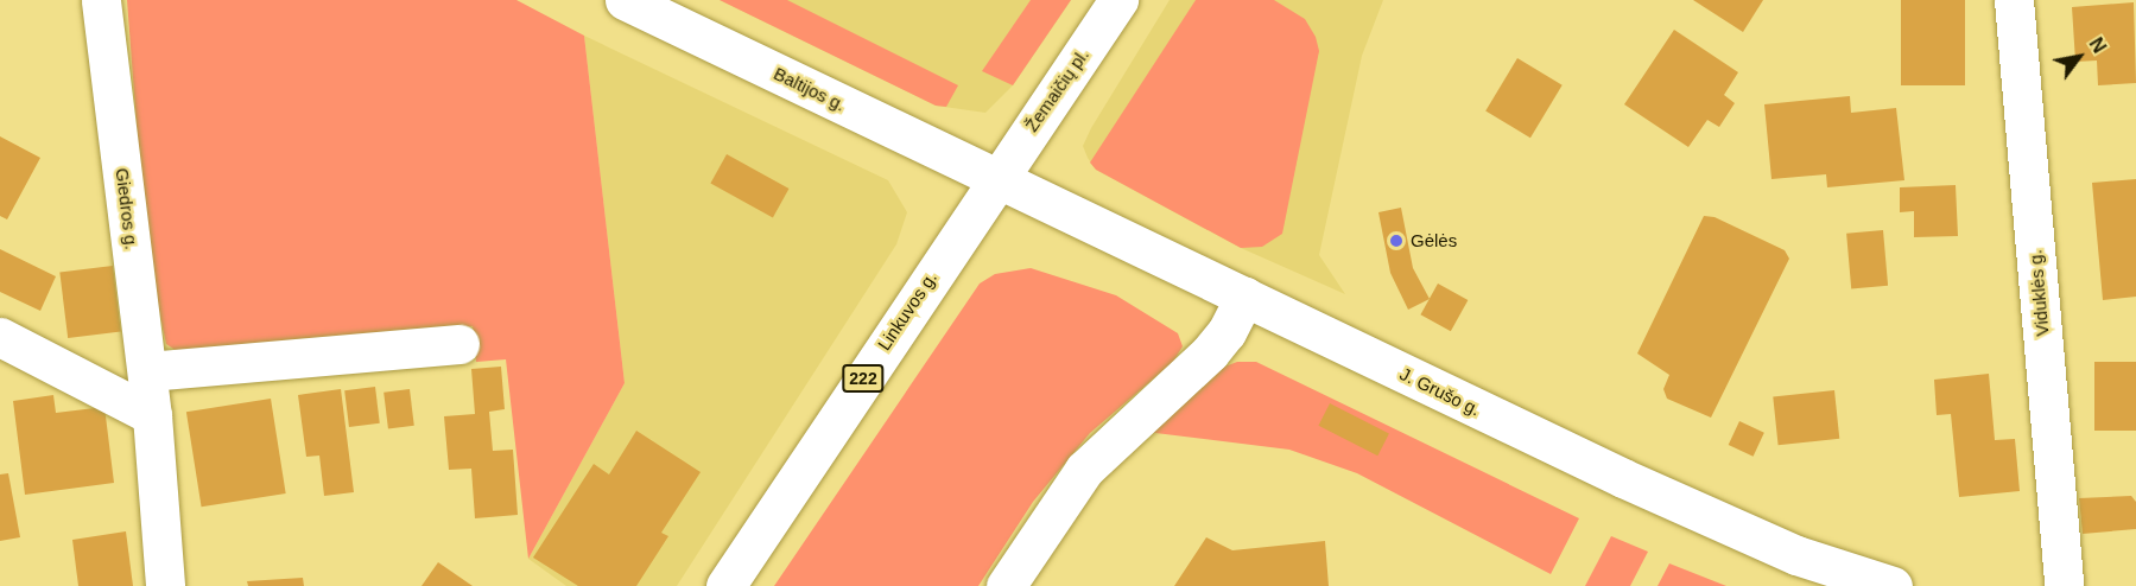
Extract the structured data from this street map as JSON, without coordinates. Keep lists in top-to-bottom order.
{
  "streets": {
    "main road": [
      "Baltijos g.",
      "Žemaičių pl.",
      "Giedros g.",
      "Viduklės g.",
      "Linkuvos g.",
      "222",
      "J. Grušo g."
    ]
  },
  "crossings": [
    ["Baltijos g.", "Žemaičių pl."],
    ["Baltijos g.", "Linkuvos g."],
    ["Baltijos g.", "J. Grušo g."],
    ["Žemaičių pl.", "Linkuvos g."],
    ["Žemaičių pl.", "J. Grušo g."],
    ["Linkuvos g.", "J. Grušo g."]
  ],
  "places": ["Gėlės"],
  "north": "top right"
}
